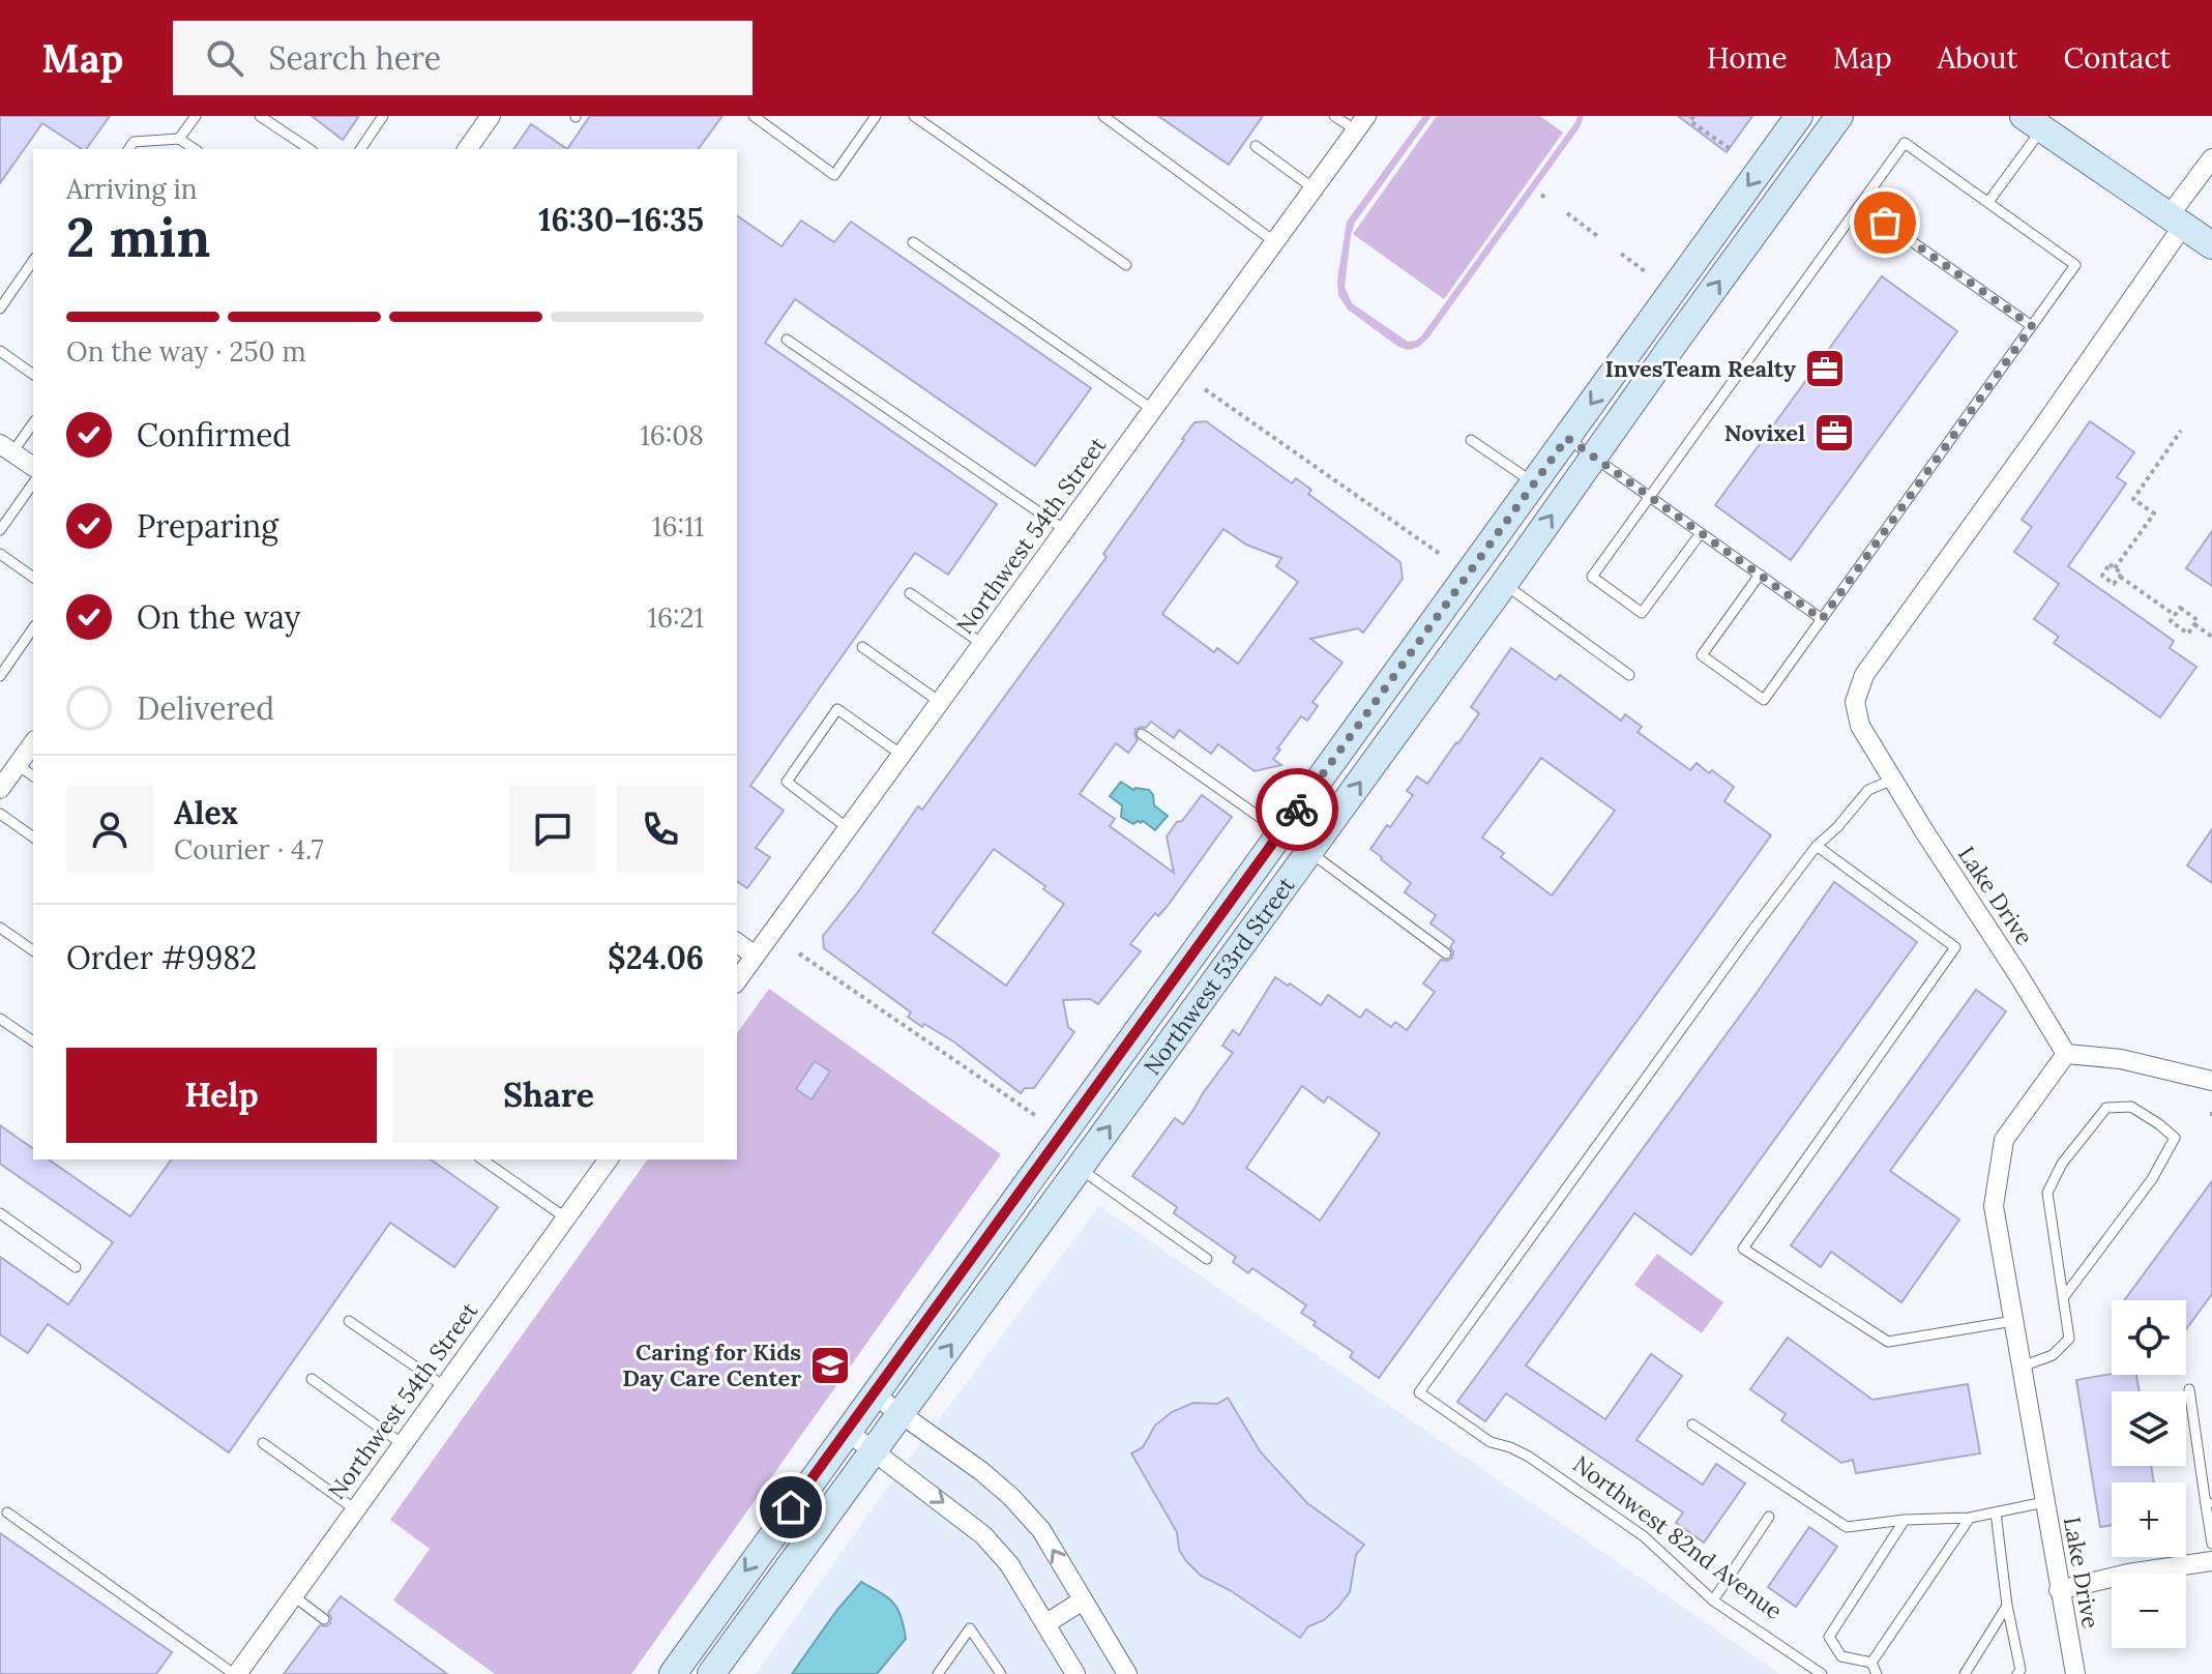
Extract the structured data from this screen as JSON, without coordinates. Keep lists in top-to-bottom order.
{
  "streets": {
    "street": ["Northwest 54th Street", "Lake Drive", "Northwest 53rd Street"],
    "lane": ["Northwest 82nd Avenue"]
  },
  "places": {
    "office": ["InvesTeam Realty", "Novixel"],
    "school or university": ["Caring for Kids Day Care Center"]
  },
  "page": {
    "header": "Map",
    "search": "Search here",
    "nav": [
      "Home",
      "Map",
      "About",
      "Contact"
    ],
    "heading": ["2 min", "Arriving in", "16:30–16:35"],
    "panel": [
      "Alex",
      "Courier · 4.7",
      "Order #9982",
      "$24.06"
    ],
    "bar": "On the way · 250 m",
    "list": [
      ["Confirmed", "16:08"],
      ["Preparing", "16:11"],
      ["On the way", "16:21"],
      "Delivered"
    ],
    "buttons": ["Help", "Share"],
    "map_buttons": ["+", "−"]
  }
}
